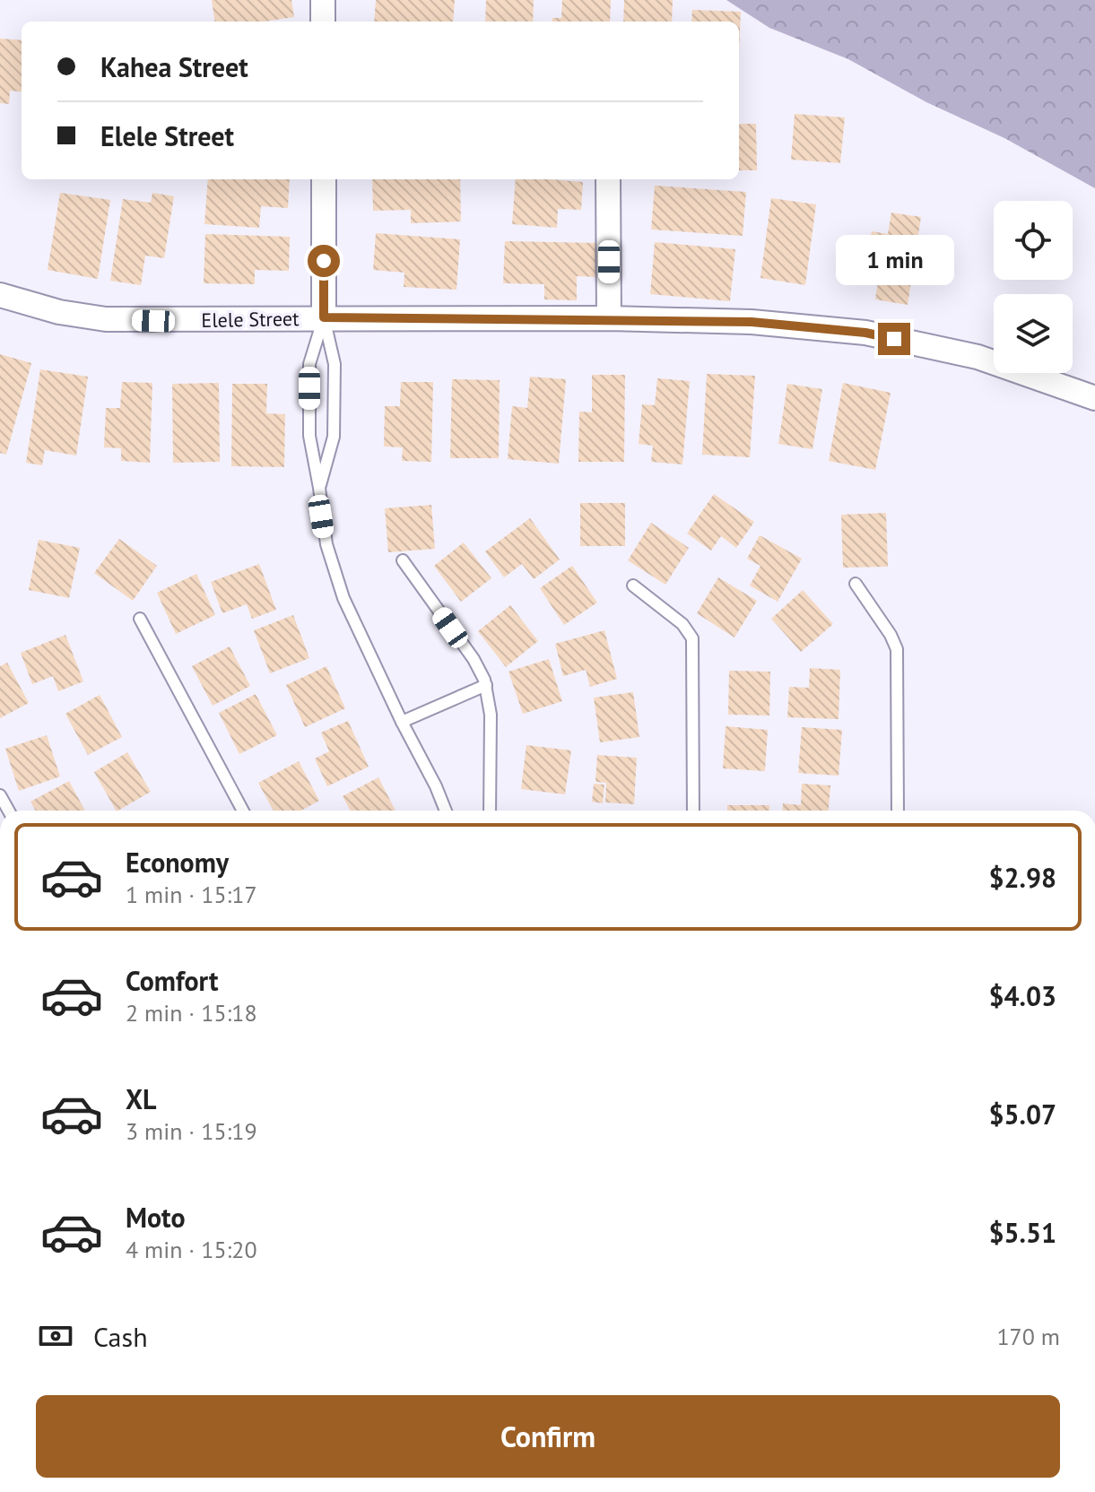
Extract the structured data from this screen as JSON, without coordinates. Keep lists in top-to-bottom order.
{
  "streets": {
    "street": ["Elele Street"]
  },
  "page": {
    "banner": ["Kahea Street", "Elele Street"],
    "bubble": "1 min",
    "list": [
      {
        "name": "Economy",
        "note": "1 min · 15:17",
        "value": "$2.98"
      },
      {
        "name": "Comfort",
        "note": "2 min · 15:18",
        "value": "$4.03"
      },
      {
        "name": "XL",
        "note": "3 min · 15:19",
        "value": "$5.07"
      },
      {
        "name": "Moto",
        "note": "4 min · 15:20",
        "value": "$5.51"
      }
    ],
    "pay": ["Cash", "170 m"],
    "buttons": "Confirm"
  }
}
